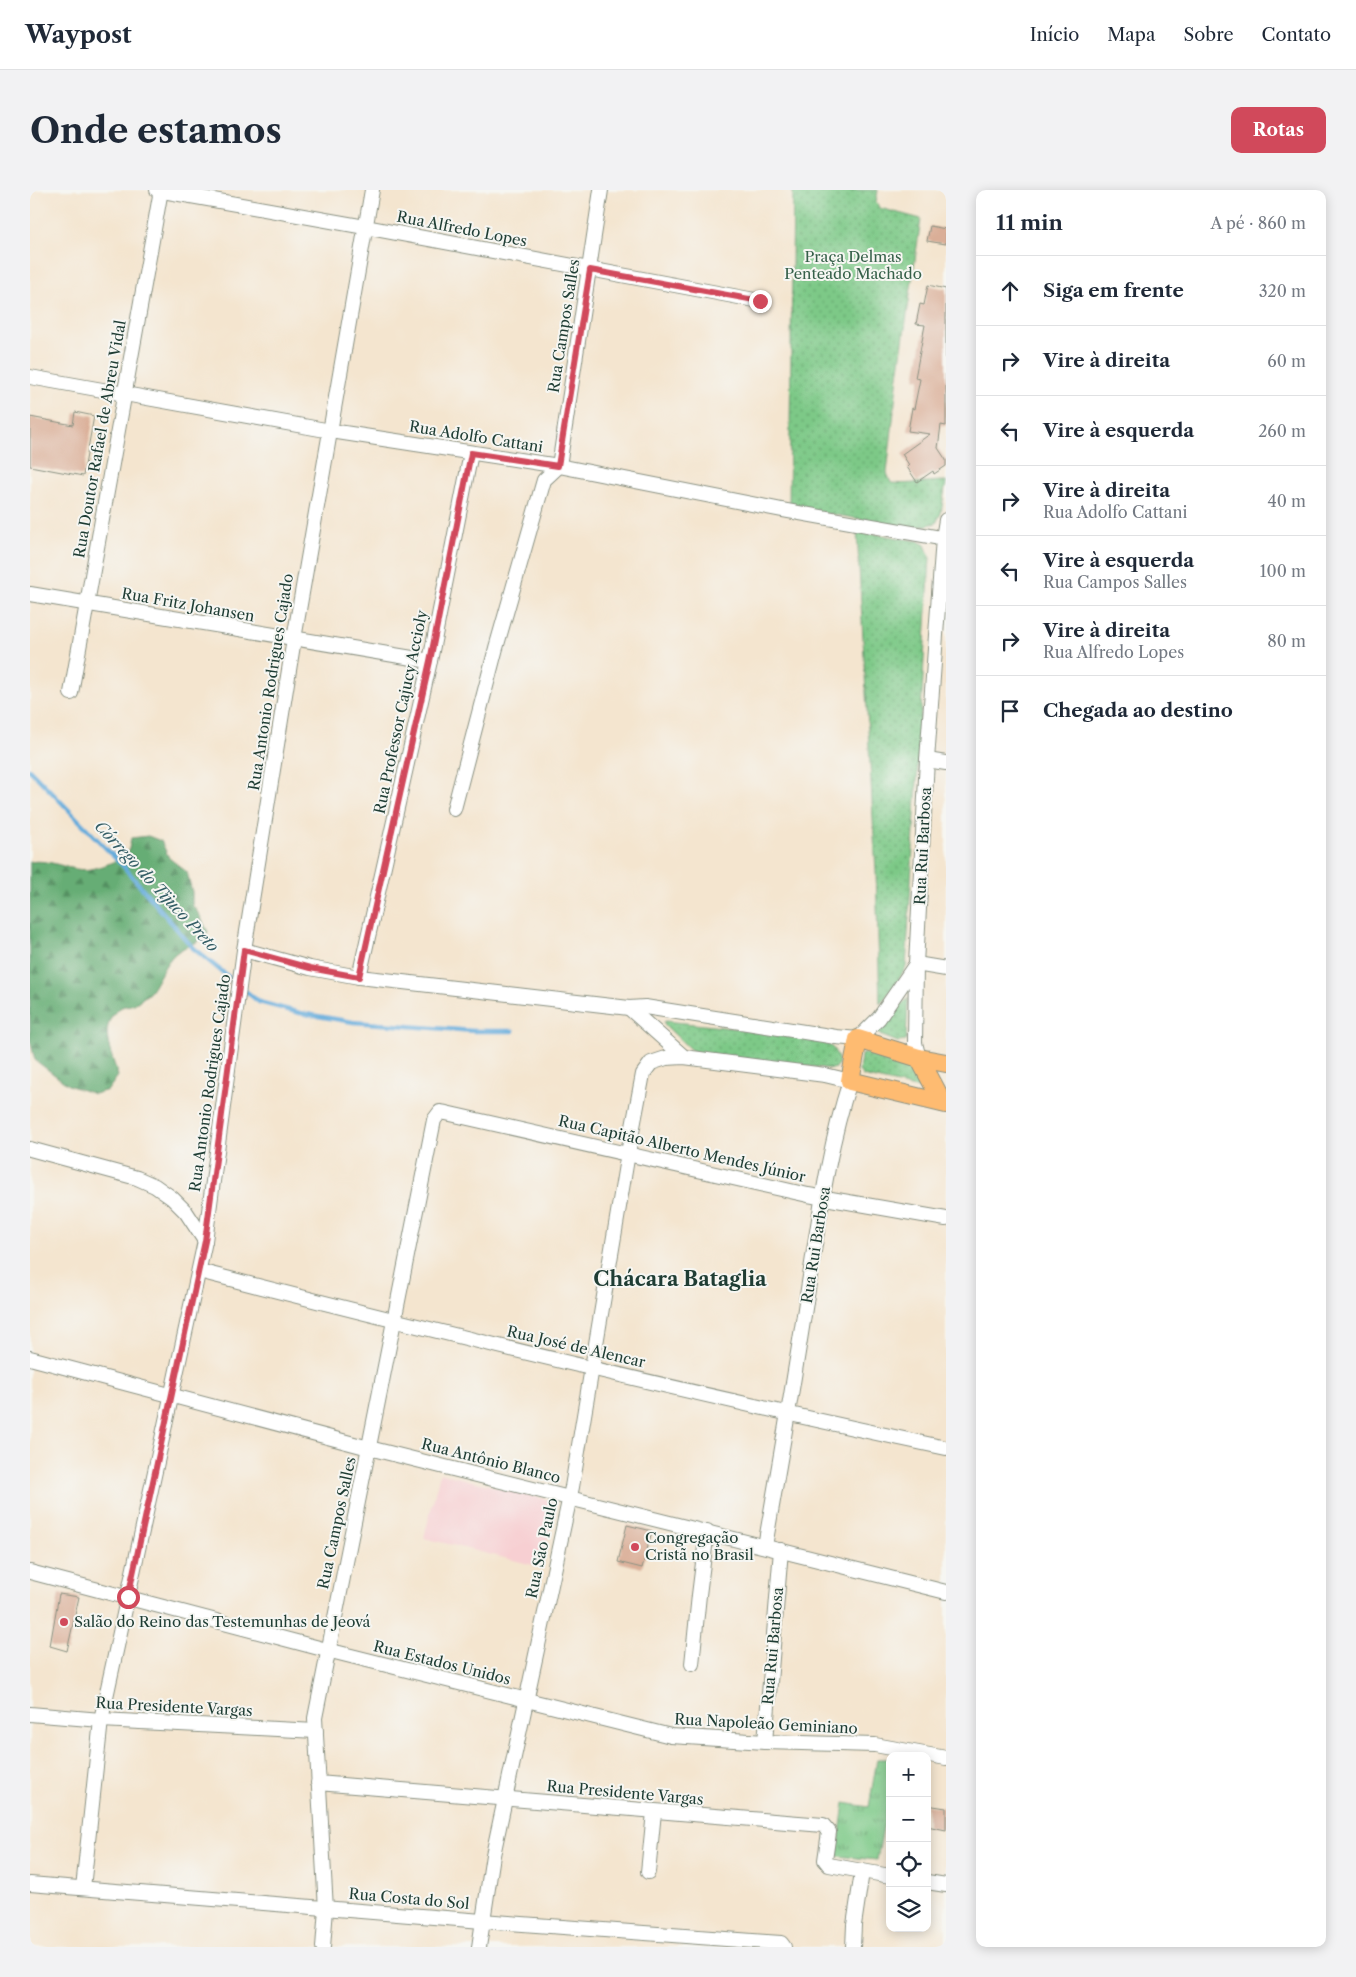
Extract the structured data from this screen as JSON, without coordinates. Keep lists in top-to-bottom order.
{
  "streets": {
    "main road": ["Rua Rui Barbosa"],
    "street": [
      "Rua Alfredo Lopes",
      "Rua Campos Salles",
      "Rua Adolfo Cattani",
      "Rua Doutor Rafael de Abreu Vidal",
      "Rua Fritz Johansen",
      "Rua Antonio Rodrigues Cajado",
      "Rua Professor Cajucy Accioly",
      "Rua Capitão Alberto Mendes Júnior",
      "Rua José de Alencar",
      "Rua Antônio Blanco",
      "Rua São Paulo",
      "Rua Estados Unidos",
      "Rua Presidente Vargas",
      "Rua Napoleão Geminiano",
      "Rua Costa do Sol"
    ]
  },
  "crossings": [
    ["Rua Alfredo Lopes", "Rua Campos Salles"],
    ["Rua Alfredo Lopes", "Rua Doutor Rafael de Abreu Vidal"],
    ["Rua Alfredo Lopes", "Rua Antonio Rodrigues Cajado"],
    ["Rua Campos Salles", "Rua Adolfo Cattani"],
    ["Rua Campos Salles", "Rua Capitão Alberto Mendes Júnior"],
    ["Rua Campos Salles", "Rua José de Alencar"],
    ["Rua Campos Salles", "Rua Antônio Blanco"],
    ["Rua Campos Salles", "Rua Estados Unidos"],
    ["Rua Campos Salles", "Rua Presidente Vargas"],
    ["Rua Campos Salles", "Rua Costa do Sol"],
    ["Rua Adolfo Cattani", "Rua Doutor Rafael de Abreu Vidal"],
    ["Rua Adolfo Cattani", "Rua Antonio Rodrigues Cajado"],
    ["Rua Adolfo Cattani", "Rua Professor Cajucy Accioly"],
    ["Rua Adolfo Cattani", "Rua Rui Barbosa"],
    ["Rua Doutor Rafael de Abreu Vidal", "Rua Fritz Johansen"],
    ["Rua Fritz Johansen", "Rua Antonio Rodrigues Cajado"],
    ["Rua Fritz Johansen", "Rua Professor Cajucy Accioly"],
    ["Rua Antonio Rodrigues Cajado", "Rua José de Alencar"],
    ["Rua Antonio Rodrigues Cajado", "Rua Antônio Blanco"],
    ["Rua Antonio Rodrigues Cajado", "Rua Estados Unidos"],
    ["Rua Antonio Rodrigues Cajado", "Rua Presidente Vargas"],
    ["Rua Antonio Rodrigues Cajado", "Rua Costa do Sol"],
    ["Rua Rui Barbosa", "Rua Capitão Alberto Mendes Júnior"],
    ["Rua Rui Barbosa", "Rua José de Alencar"],
    ["Rua Rui Barbosa", "Rua Antônio Blanco"],
    ["Rua Rui Barbosa", "Rua São Paulo"],
    ["Rua Rui Barbosa", "Rua Napoleão Geminiano"],
    ["Rua Capitão Alberto Mendes Júnior", "Rua São Paulo"],
    ["Rua José de Alencar", "Rua São Paulo"],
    ["Rua Antônio Blanco", "Rua São Paulo"],
    ["Rua São Paulo", "Rua Estados Unidos"],
    ["Rua São Paulo", "Rua Presidente Vargas"],
    ["Rua São Paulo", "Rua Napoleão Geminiano"],
    ["Rua São Paulo", "Rua Costa do Sol"],
    ["Rua Estados Unidos", "Rua Napoleão Geminiano"]
  ],
  "districts": ["Chácara Bataglia"],
  "water": ["Córrego do Tijuco Preto"],
  "parks": ["Praça Delmas Penteado Machado"],
  "places": ["Congregação Cristã no Brasil", "Salão do Reino das Testemunhas de Jeová"],
  "page": {
    "header": "Waypost",
    "nav": [
      "Início",
      "Mapa",
      "Sobre",
      "Contato"
    ],
    "buttons": "Rotas",
    "title": "Onde estamos",
    "heading": ["11 min", "A pé · 860 m"],
    "list": [
      ["Siga em frente", "320 m"],
      ["Vire à direita", "60 m"],
      ["Vire à esquerda", "260 m"],
      ["Vire à direita", "Rua Adolfo Cattani", "40 m"],
      ["Vire à esquerda", "Rua Campos Salles", "100 m"],
      ["Vire à direita", "Rua Alfredo Lopes", "80 m"],
      "Chegada ao destino"
    ],
    "map_buttons": ["+", "−"]
  }
}
